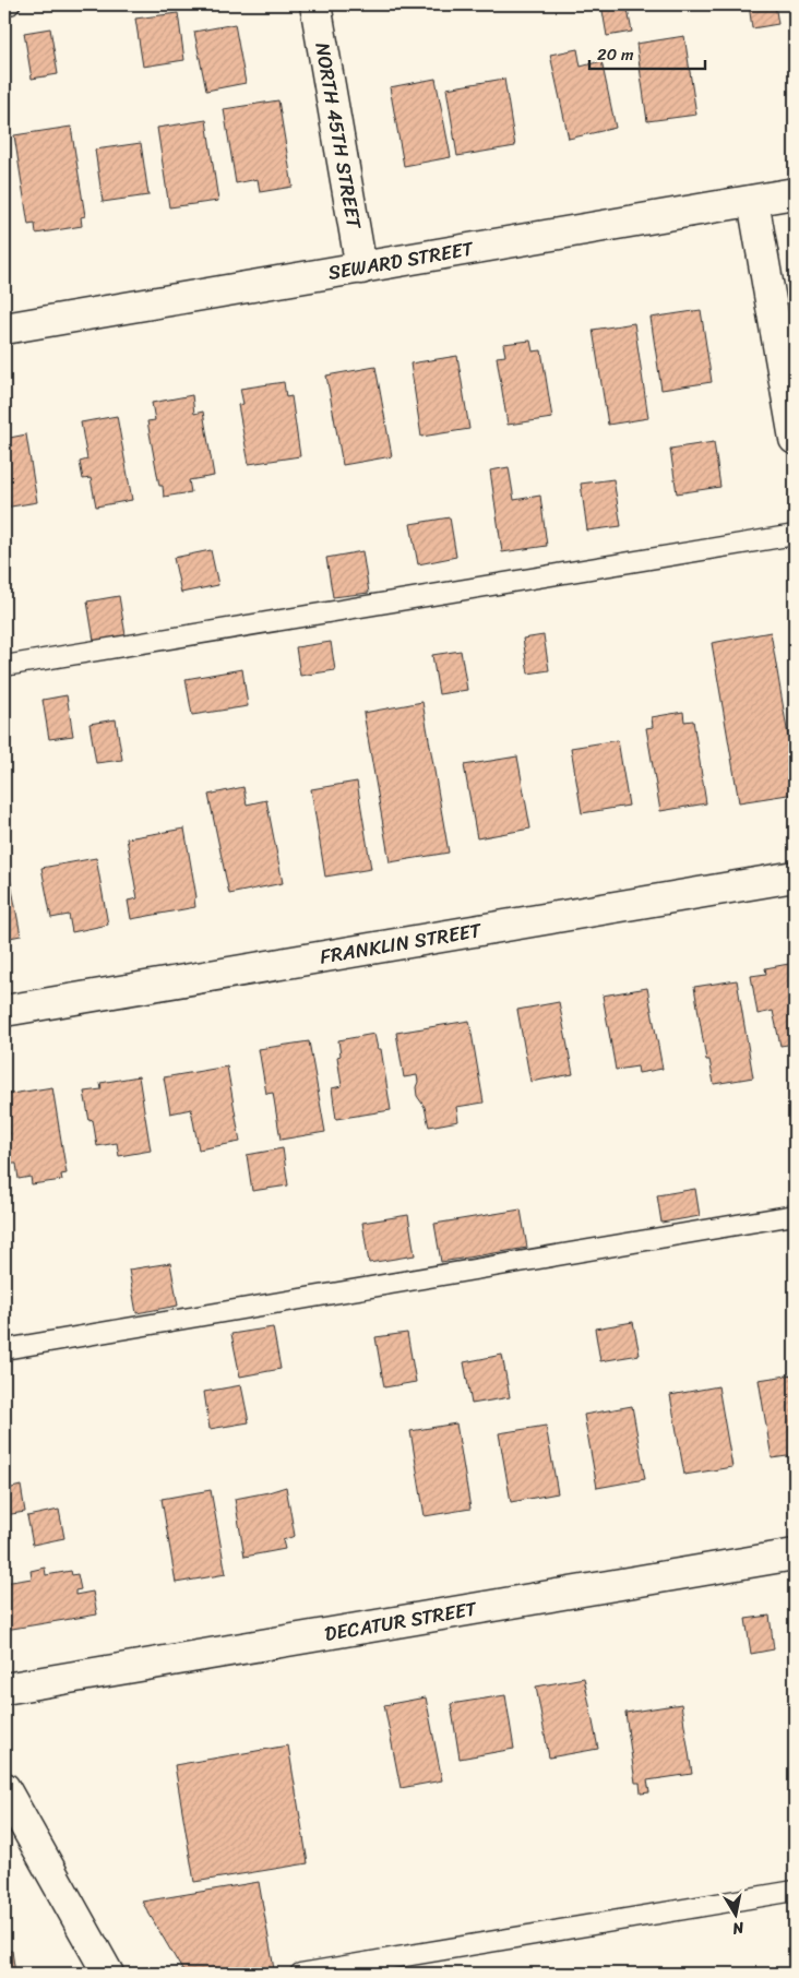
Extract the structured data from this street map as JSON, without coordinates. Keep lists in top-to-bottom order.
{
  "streets": {
    "street": [
      "NORTH 45TH STREET",
      "SEWARD STREET",
      "FRANKLIN STREET",
      "DECATUR STREET"
    ]
  },
  "crossings": [
    ["NORTH 45TH STREET", "SEWARD STREET"]
  ],
  "scale_bar": "20 m",
  "north": "bottom"
}
